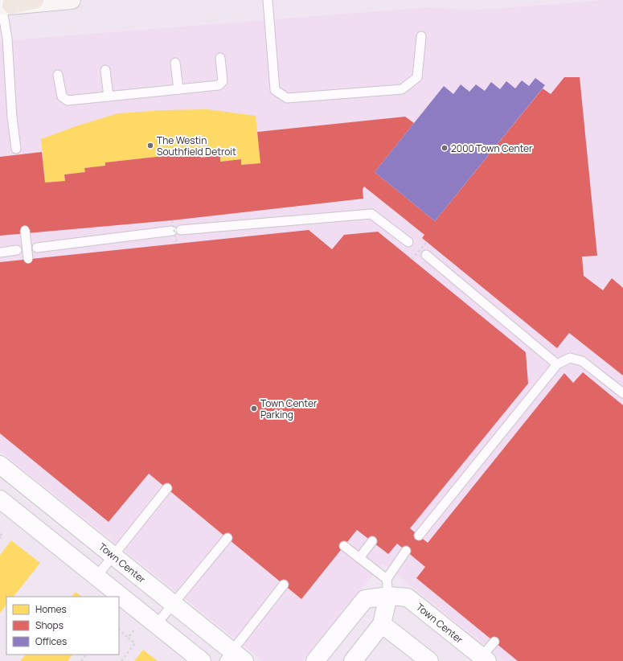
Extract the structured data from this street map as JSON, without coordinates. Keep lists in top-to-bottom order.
{
  "streets": {
    "street": ["Town Center"]
  },
  "places": ["The Westin Southfield Detroit", "2000 Town Center", "Town Center Parking"],
  "legend": ["Homes", "Shops", "Offices"]
}
